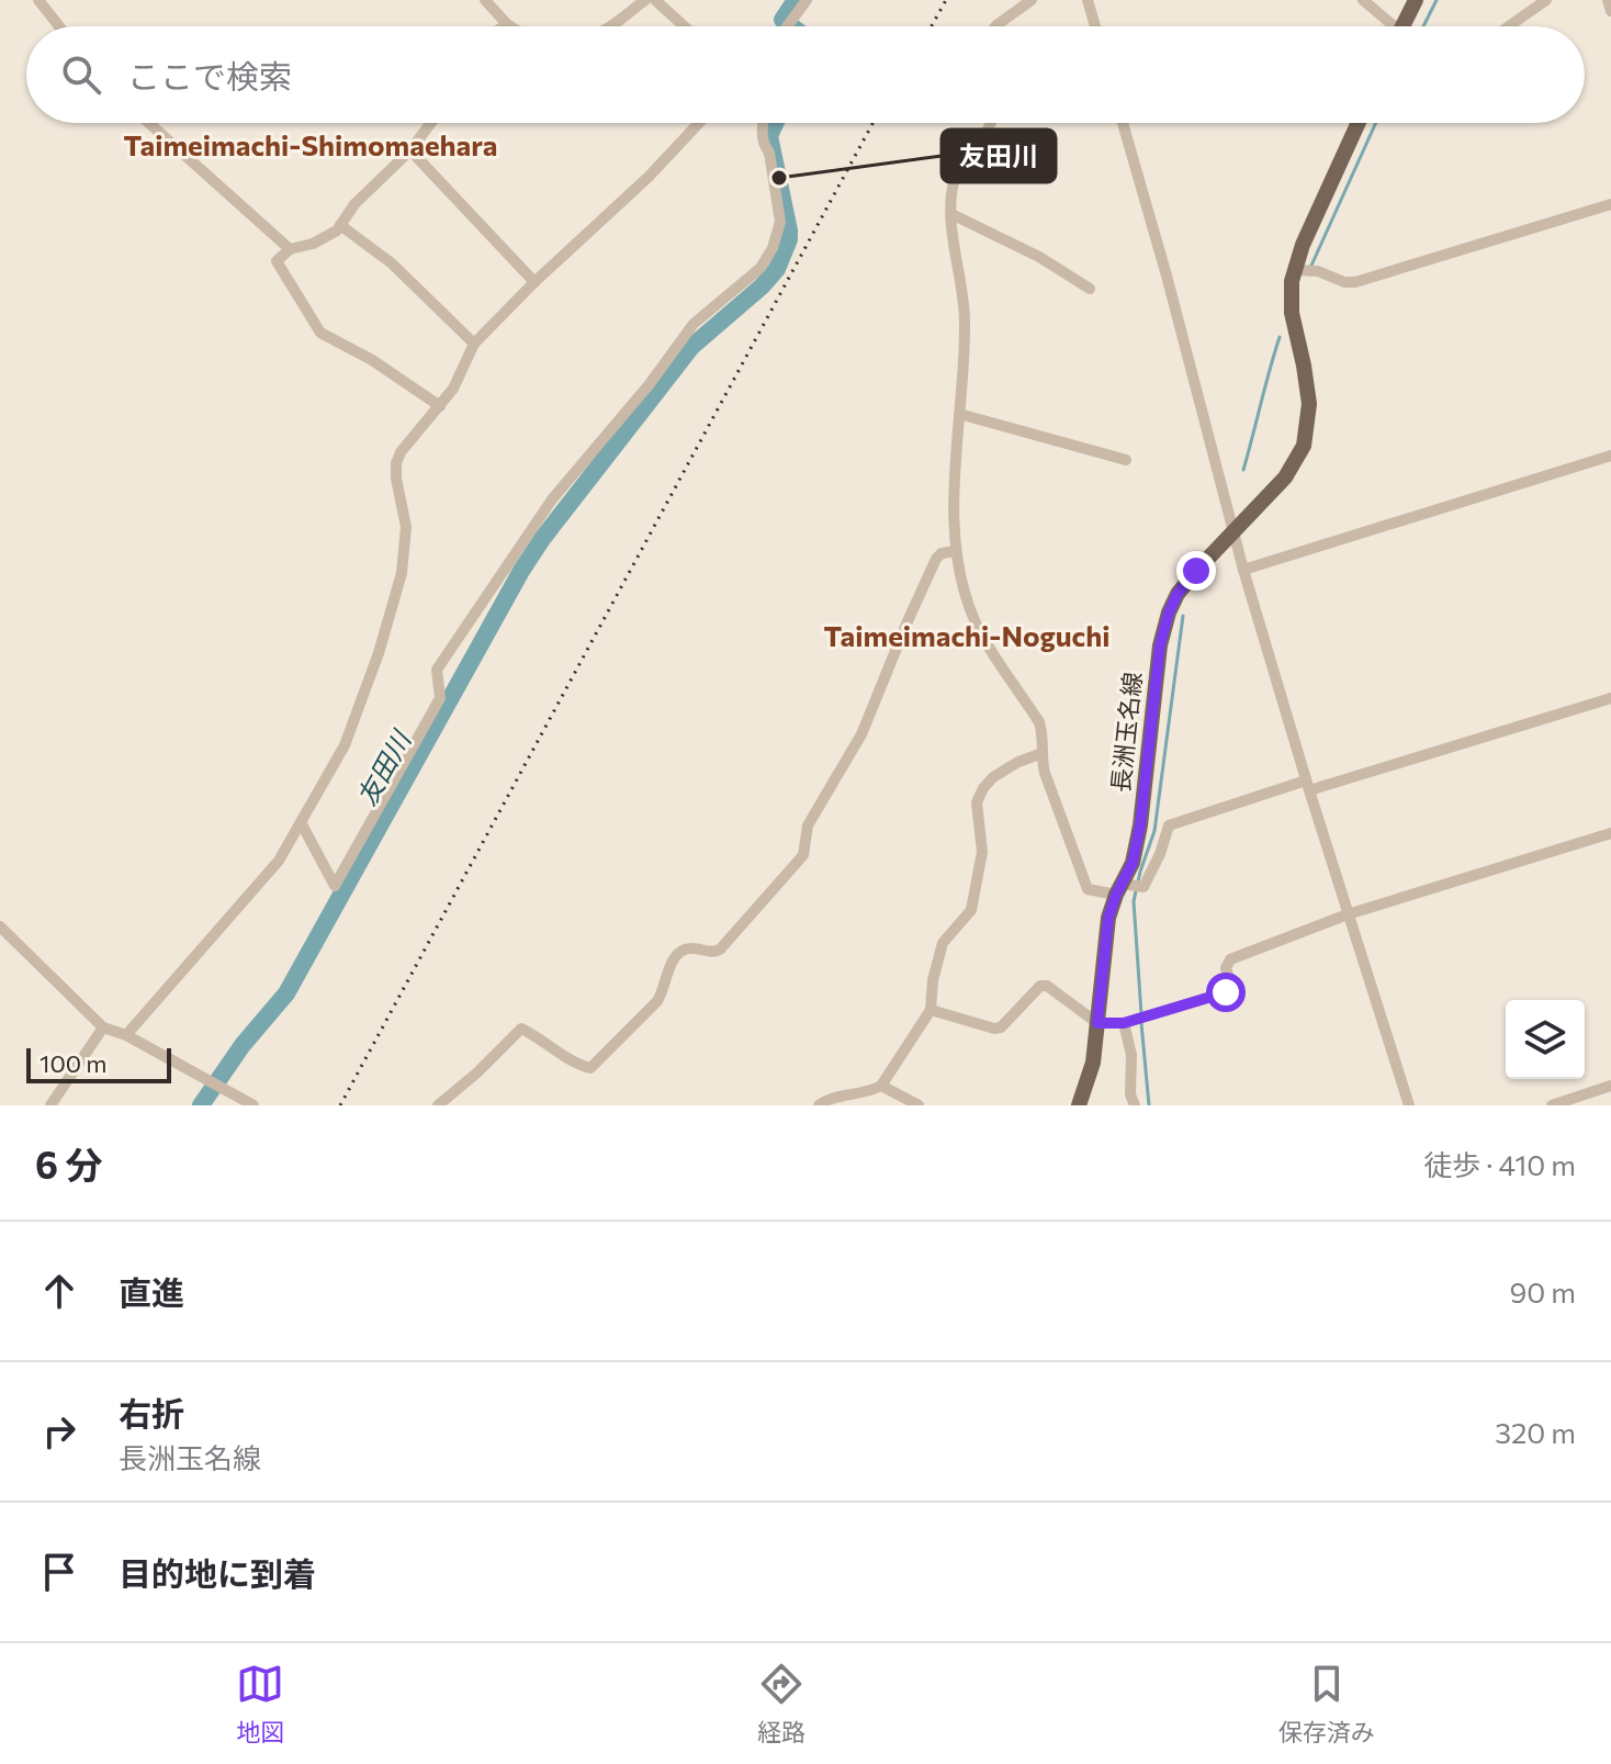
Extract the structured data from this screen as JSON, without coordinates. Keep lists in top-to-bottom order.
{
  "streets": {
    "main road": ["長洲玉名線"]
  },
  "districts": ["Taimeimachi-Shimomaehara", "Taimeimachi-Noguchi"],
  "water": ["友田川"],
  "places": ["友田川"],
  "scale_bar": "100 m",
  "page": {
    "search": "ここで検索",
    "scale": "100 m",
    "heading": ["6 分", "徒歩 · 410 m"],
    "list": [
      ["直進", "90 m"],
      ["右折", "長洲玉名線", "320 m"],
      "目的地に到着"
    ],
    "nav": ["地図", "経路", "保存済み"]
  }
}
